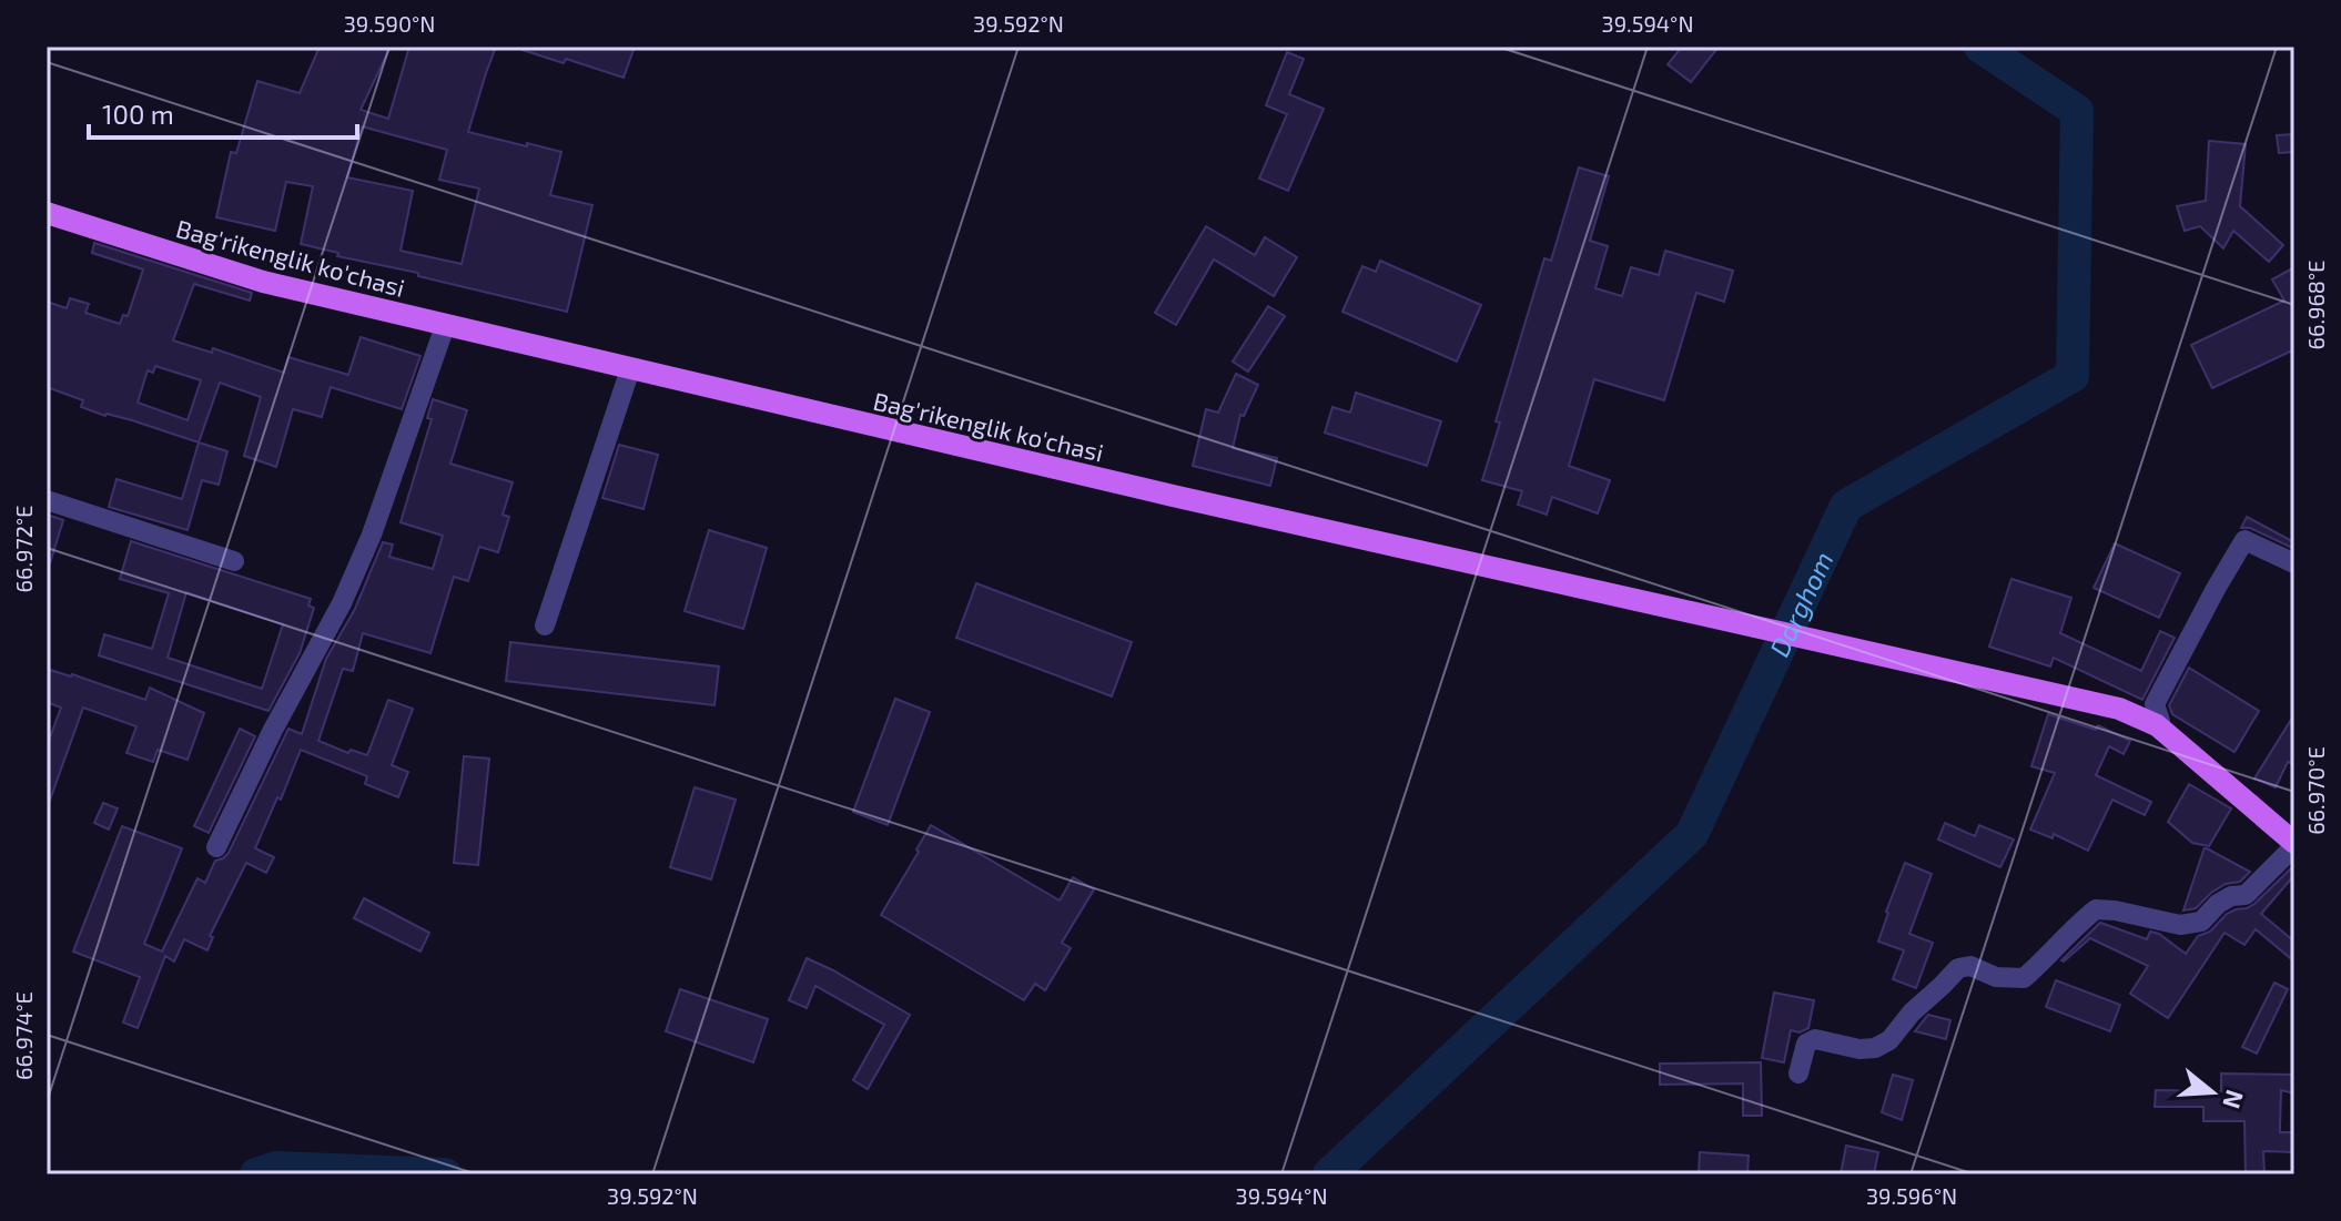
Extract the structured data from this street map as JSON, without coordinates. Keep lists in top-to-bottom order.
{
  "streets": {
    "main road": ["Bag'rikenglik ko'chasi"]
  },
  "water": ["Darghоm"],
  "scale_bar": "100 m",
  "north": "right",
  "coordinates": [
    "39.590°N",
    "39.592°N",
    "39.594°N",
    "66.968°E",
    "66.972°E",
    "66.970°E",
    "66.974°E",
    "39.596°N"
  ]
}
